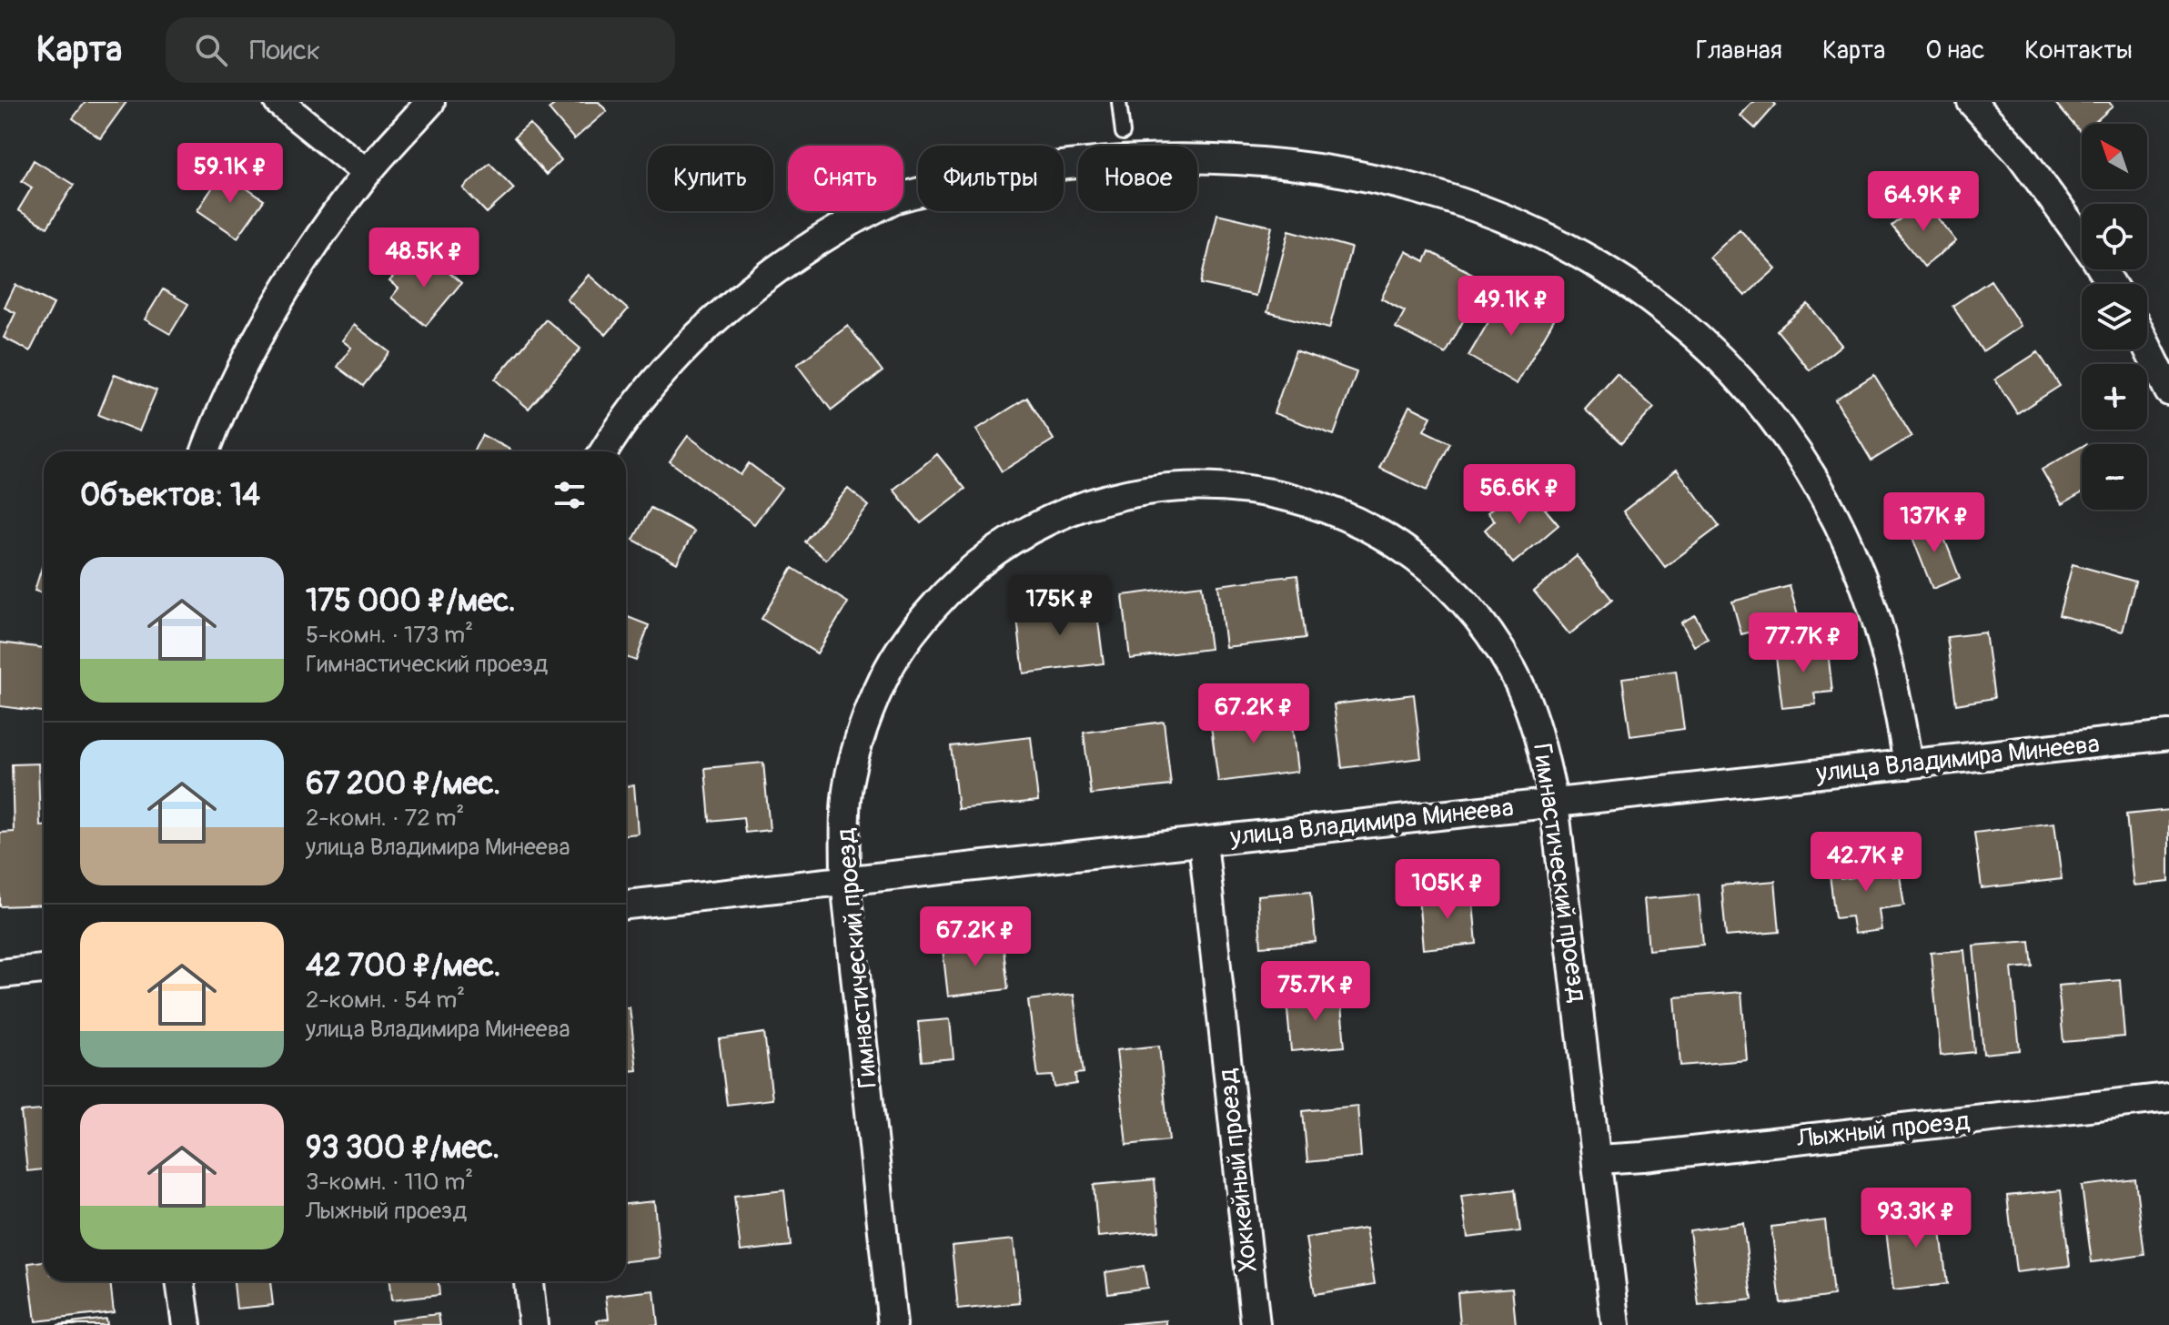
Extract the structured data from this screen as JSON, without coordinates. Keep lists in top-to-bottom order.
{
  "streets": {
    "street": [
      "улица Владимира Минеева",
      "Гимнастический проезд",
      "Лыжный проезд",
      "Хоккейный проезд"
    ]
  },
  "crossings": [
    ["улица Владимира Минеева", "Гимнастический проезд"],
    ["улица Владимира Минеева", "Хоккейный проезд"],
    ["Гимнастический проезд", "Лыжный проезд"]
  ],
  "north": "top left",
  "page": {
    "header": "Карта",
    "search": "Поиск",
    "nav": [
      "Главная",
      "Карта",
      "О нас",
      "Контакты"
    ],
    "map_buttons": ["+", "−"],
    "price": [
      "59.1K ₽",
      "64.9K ₽",
      "48.5K ₽",
      "49.1K ₽",
      "56.6K ₽",
      "137K ₽",
      "175K ₽",
      "77.7K ₽",
      "67.2K ₽",
      "42.7K ₽",
      "105K ₽",
      "67.2K ₽",
      "75.7K ₽",
      "93.3K ₽"
    ],
    "chip": [
      "Купить",
      "Снять",
      "Фильтры",
      "Новое"
    ],
    "heading": "Объектов: 14",
    "list": [
      {
        "name": "175 000 ₽/мес.",
        "note": "5-комн. · 173 m² · Гимнастический проезд"
      },
      {
        "name": "67 200 ₽/мес.",
        "note": "2-комн. · 72 m² · улица Владимира Минеева"
      },
      {
        "name": "42 700 ₽/мес.",
        "note": "2-комн. · 54 m² · улица Владимира Минеева"
      },
      {
        "name": "93 300 ₽/мес.",
        "note": "3-комн. · 110 m² · Лыжный проезд"
      }
    ]
  }
}
